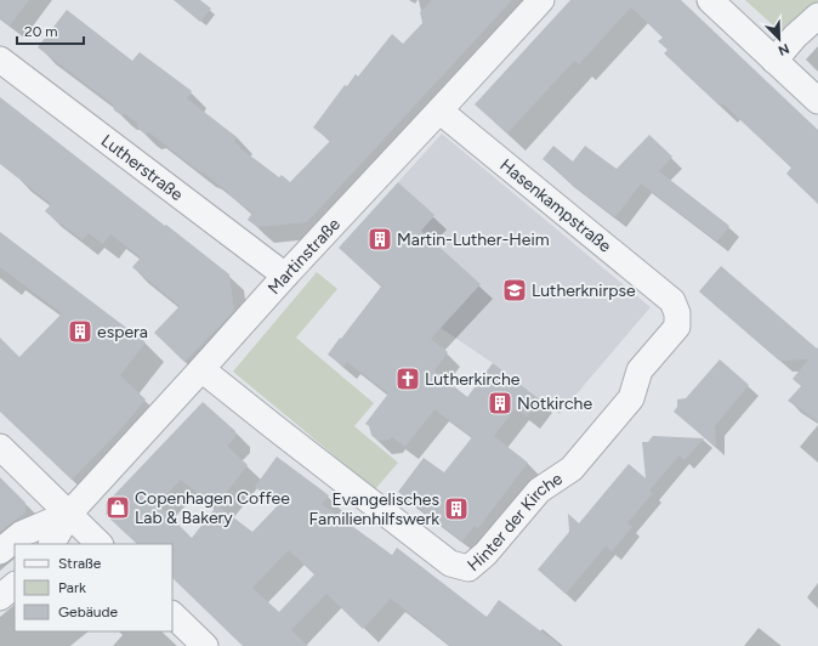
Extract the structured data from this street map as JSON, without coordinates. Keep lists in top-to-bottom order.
{
  "streets": {
    "street": [
      "Lutherstraße",
      "Hasenkampstraße",
      "Martinstraße",
      "Hinter der Kirche"
    ]
  },
  "crossings": [
    ["Lutherstraße", "Martinstraße"],
    ["Hasenkampstraße", "Martinstraße"],
    ["Hasenkampstraße", "Hinter der Kirche"],
    ["Martinstraße", "Hinter der Kirche"]
  ],
  "places": {
    "building": [
      "Martin-Luther-Heim",
      "espera",
      "Notkirche",
      "Evangelisches Familienhilfswerk"
    ],
    "school or university": ["Lutherknirpse"],
    "church": ["Lutherkirche"],
    "shop": ["Copenhagen Coffee Lab & Bakery"]
  },
  "legend": ["Straße", "Park", "Gebäude"],
  "scale_bar": "20 m",
  "north": "bottom right"
}
